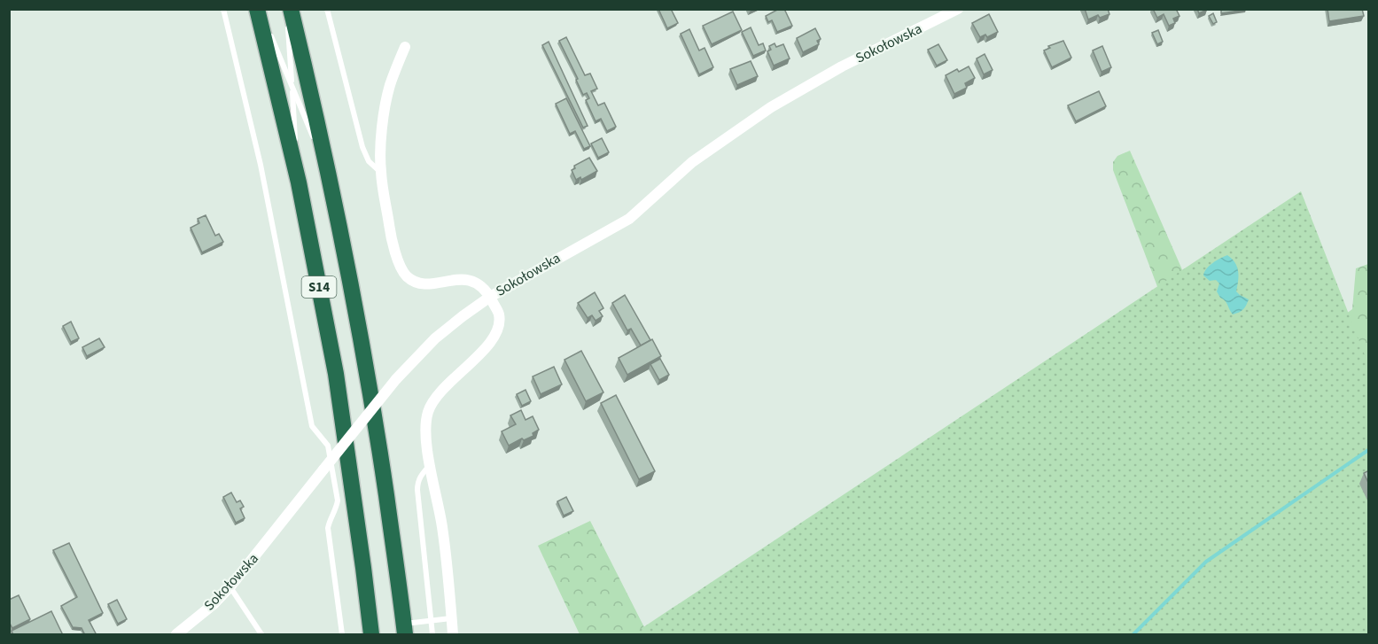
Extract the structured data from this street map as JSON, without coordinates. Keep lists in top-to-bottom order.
{
  "streets": {
    "highway": ["S14"],
    "street": ["Sokołowska"]
  }
}
